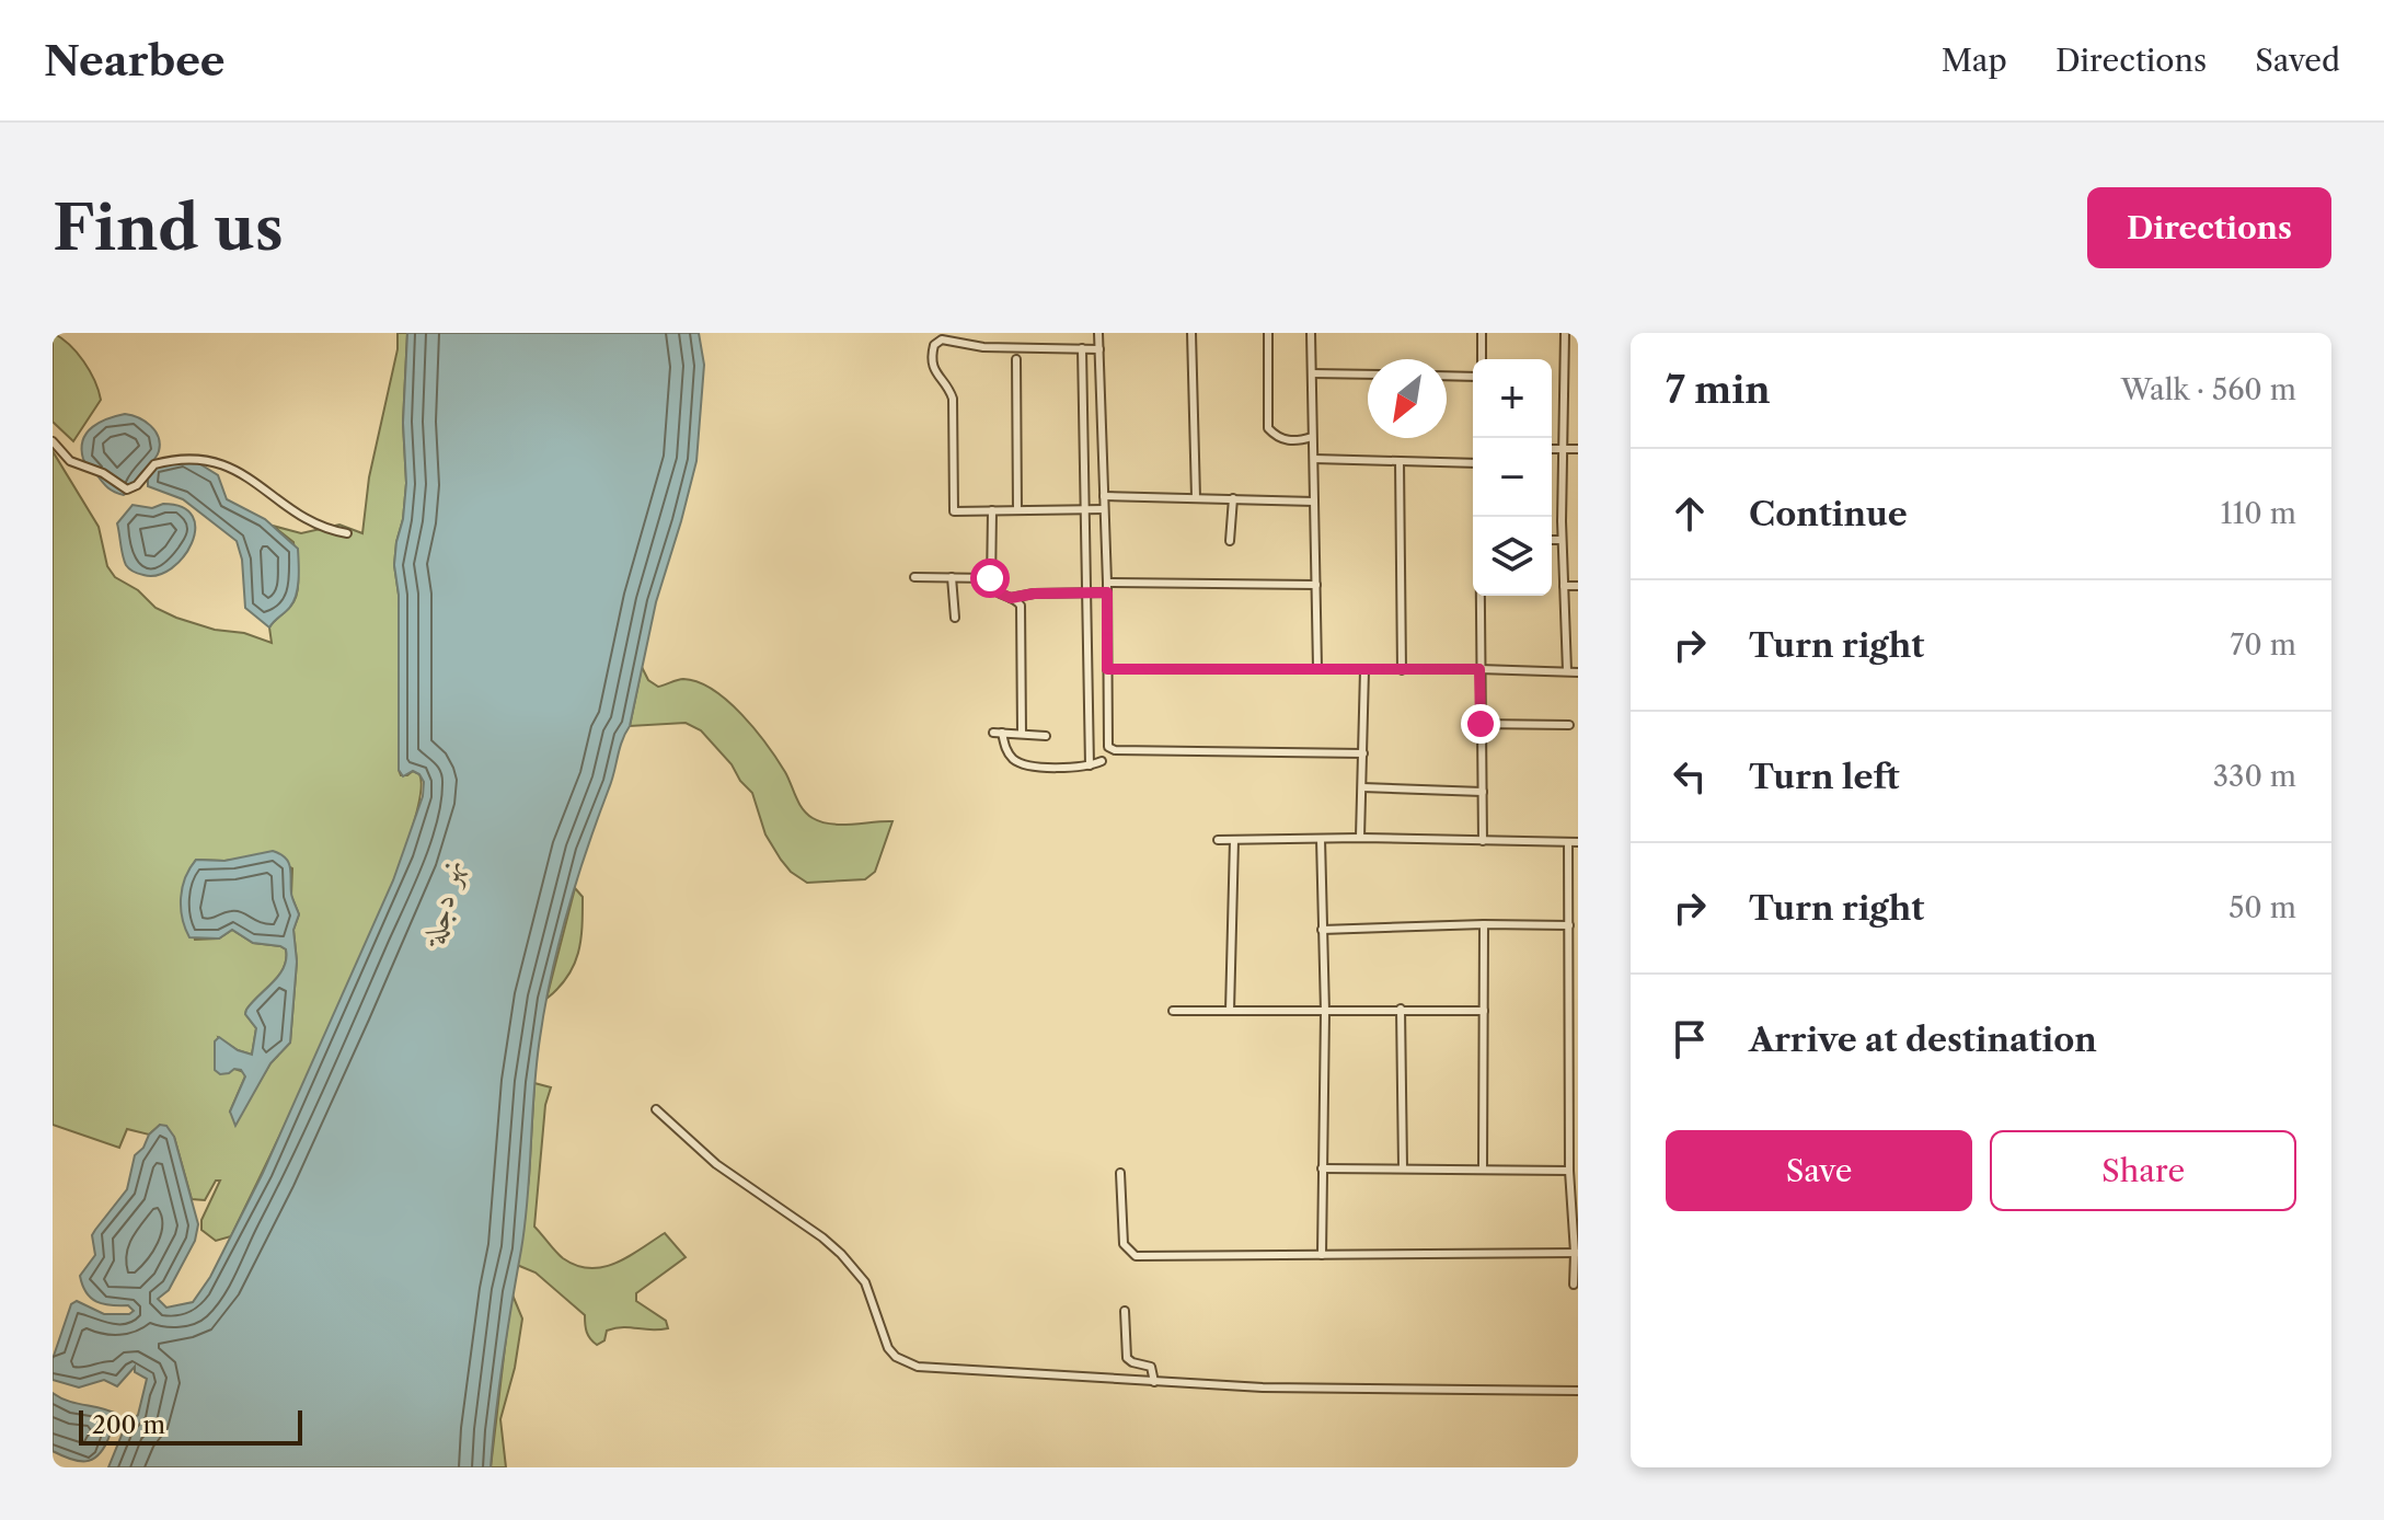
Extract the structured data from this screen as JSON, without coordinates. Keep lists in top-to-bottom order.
{
  "water": ["نهر دجلة"],
  "scale_bar": "200 m",
  "north": "bottom left",
  "page": {
    "header": "Nearbee",
    "nav": ["Map", "Directions", "Saved"],
    "buttons": [
      "Directions",
      ["Save", "Share"]
    ],
    "title": "Find us",
    "heading": ["7 min", "Walk · 560 m"],
    "map_buttons": ["+", "−"],
    "list": [
      ["Continue", "110 m"],
      ["Turn right", "70 m"],
      ["Turn left", "330 m"],
      ["Turn right", "50 m"],
      "Arrive at destination"
    ],
    "scale": "200 m"
  }
}
